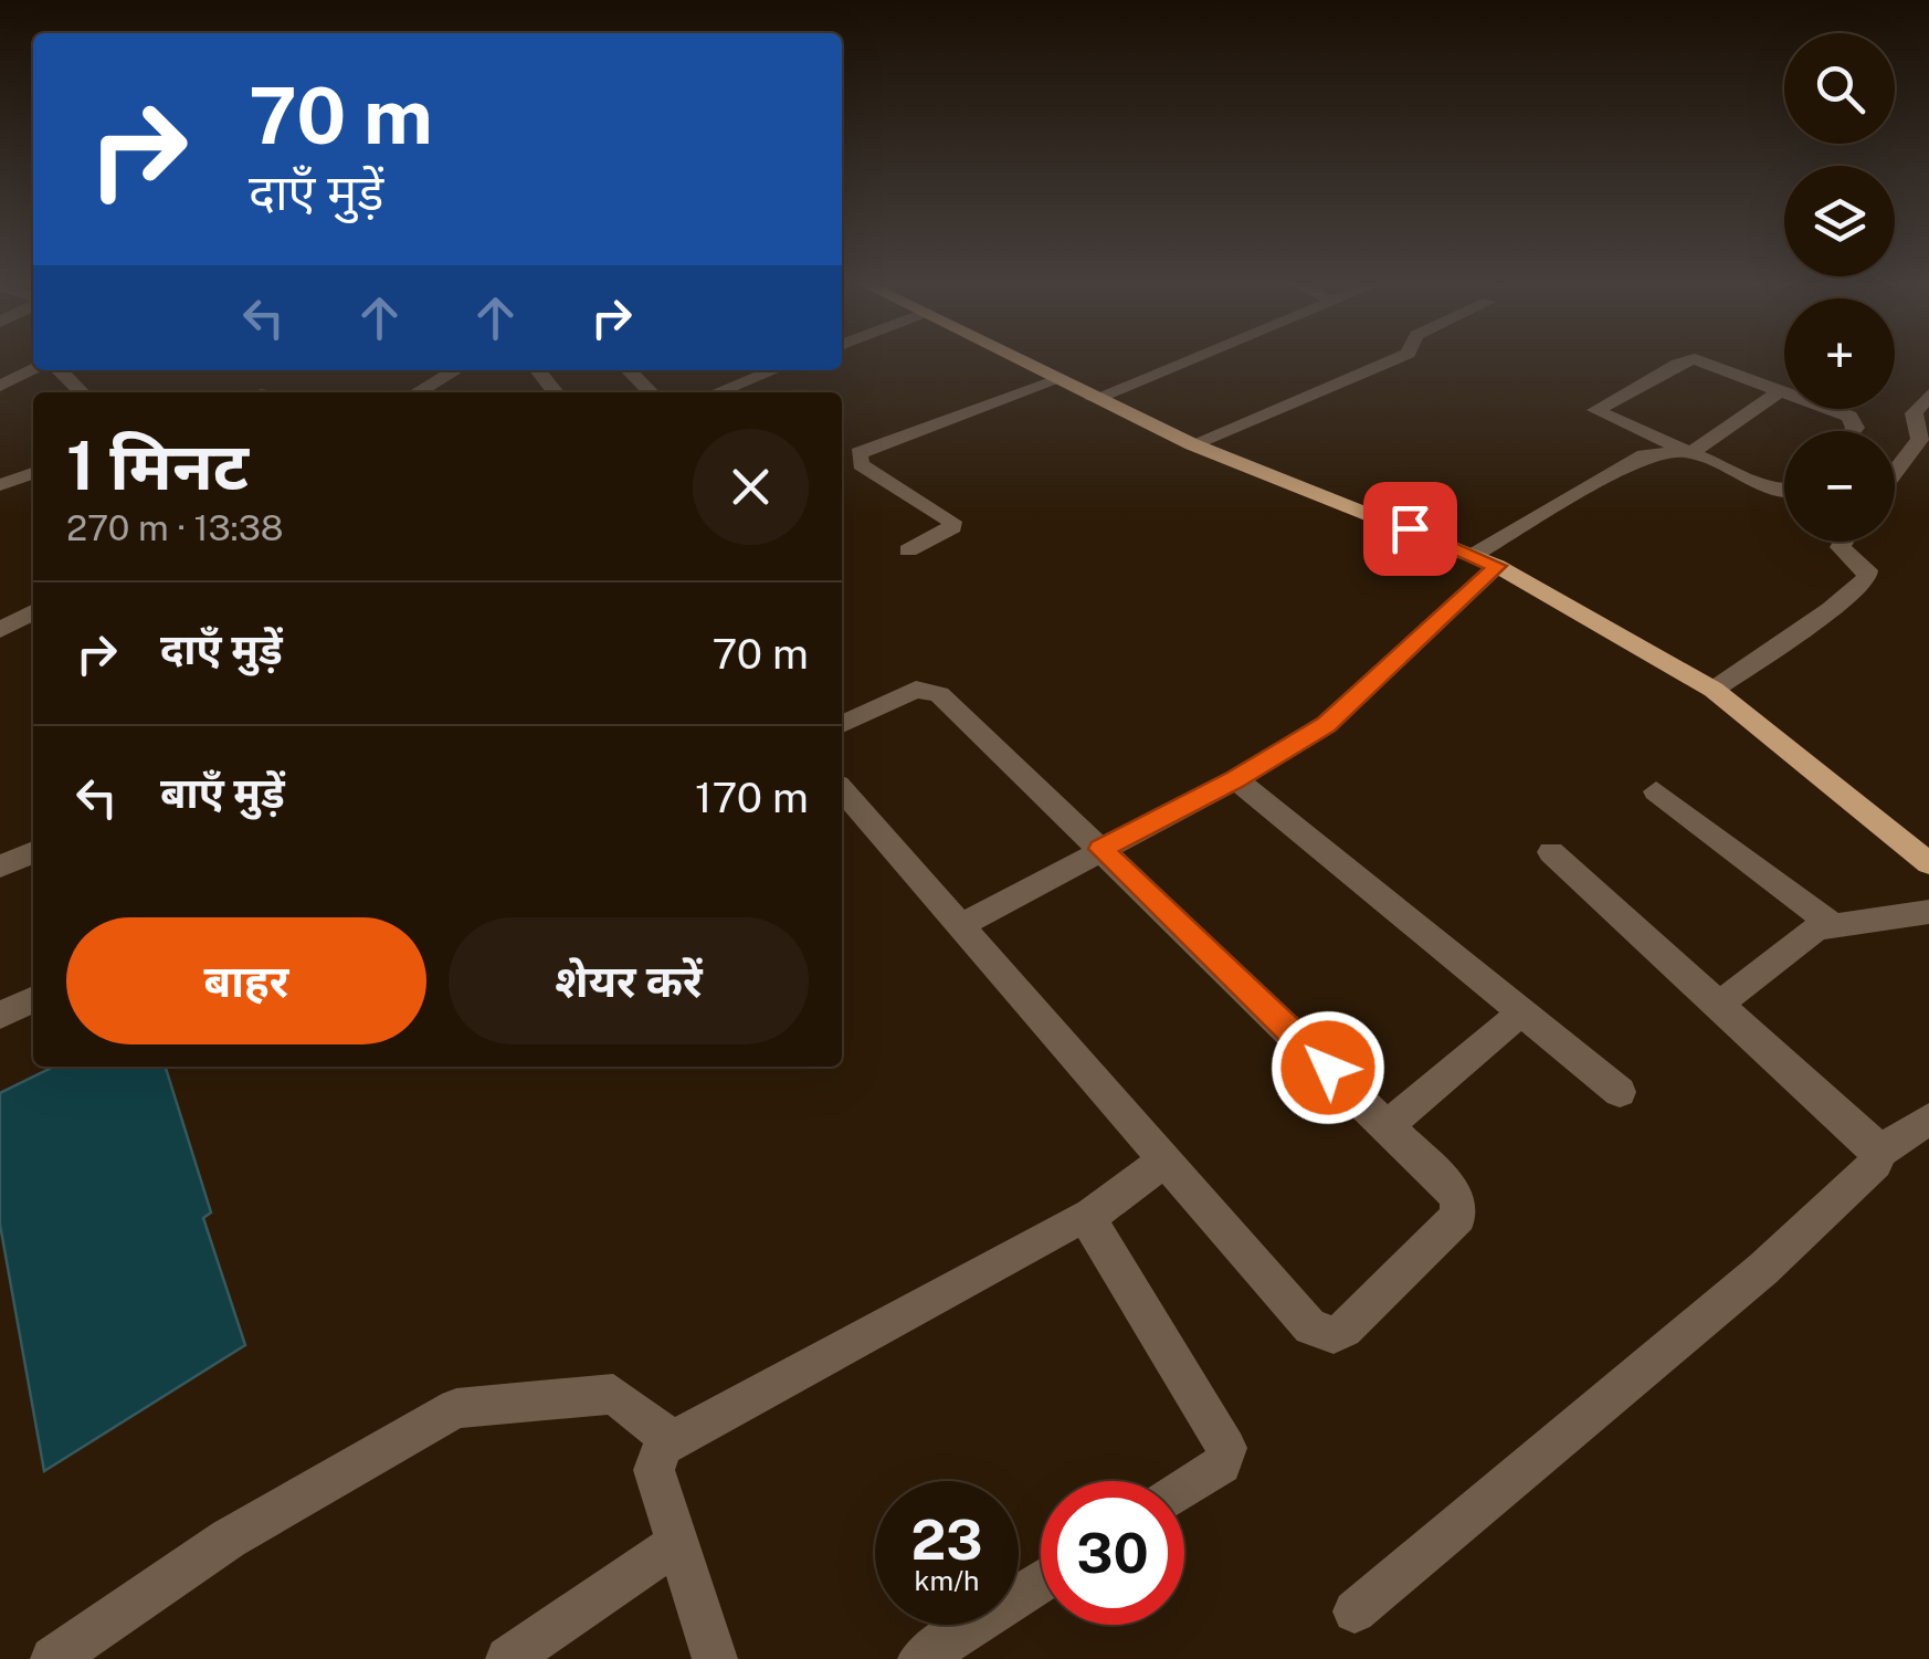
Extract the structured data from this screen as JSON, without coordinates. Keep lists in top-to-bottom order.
{
  "page": {
    "map_buttons": ["+", "−"],
    "turn": ["70 m", "दाएँ मुड़ें"],
    "heading": ["1 मिनट", "270 m · 13:38"],
    "list": [
      {
        "name": "दाएँ मुड़ें",
        "value": "70 m"
      },
      {
        "name": "बाएँ मुड़ें",
        "value": "170 m"
      }
    ],
    "buttons": ["बाहर", "शेयर करें"],
    "speed": "23 km/h",
    "limit": "30"
  }
}
